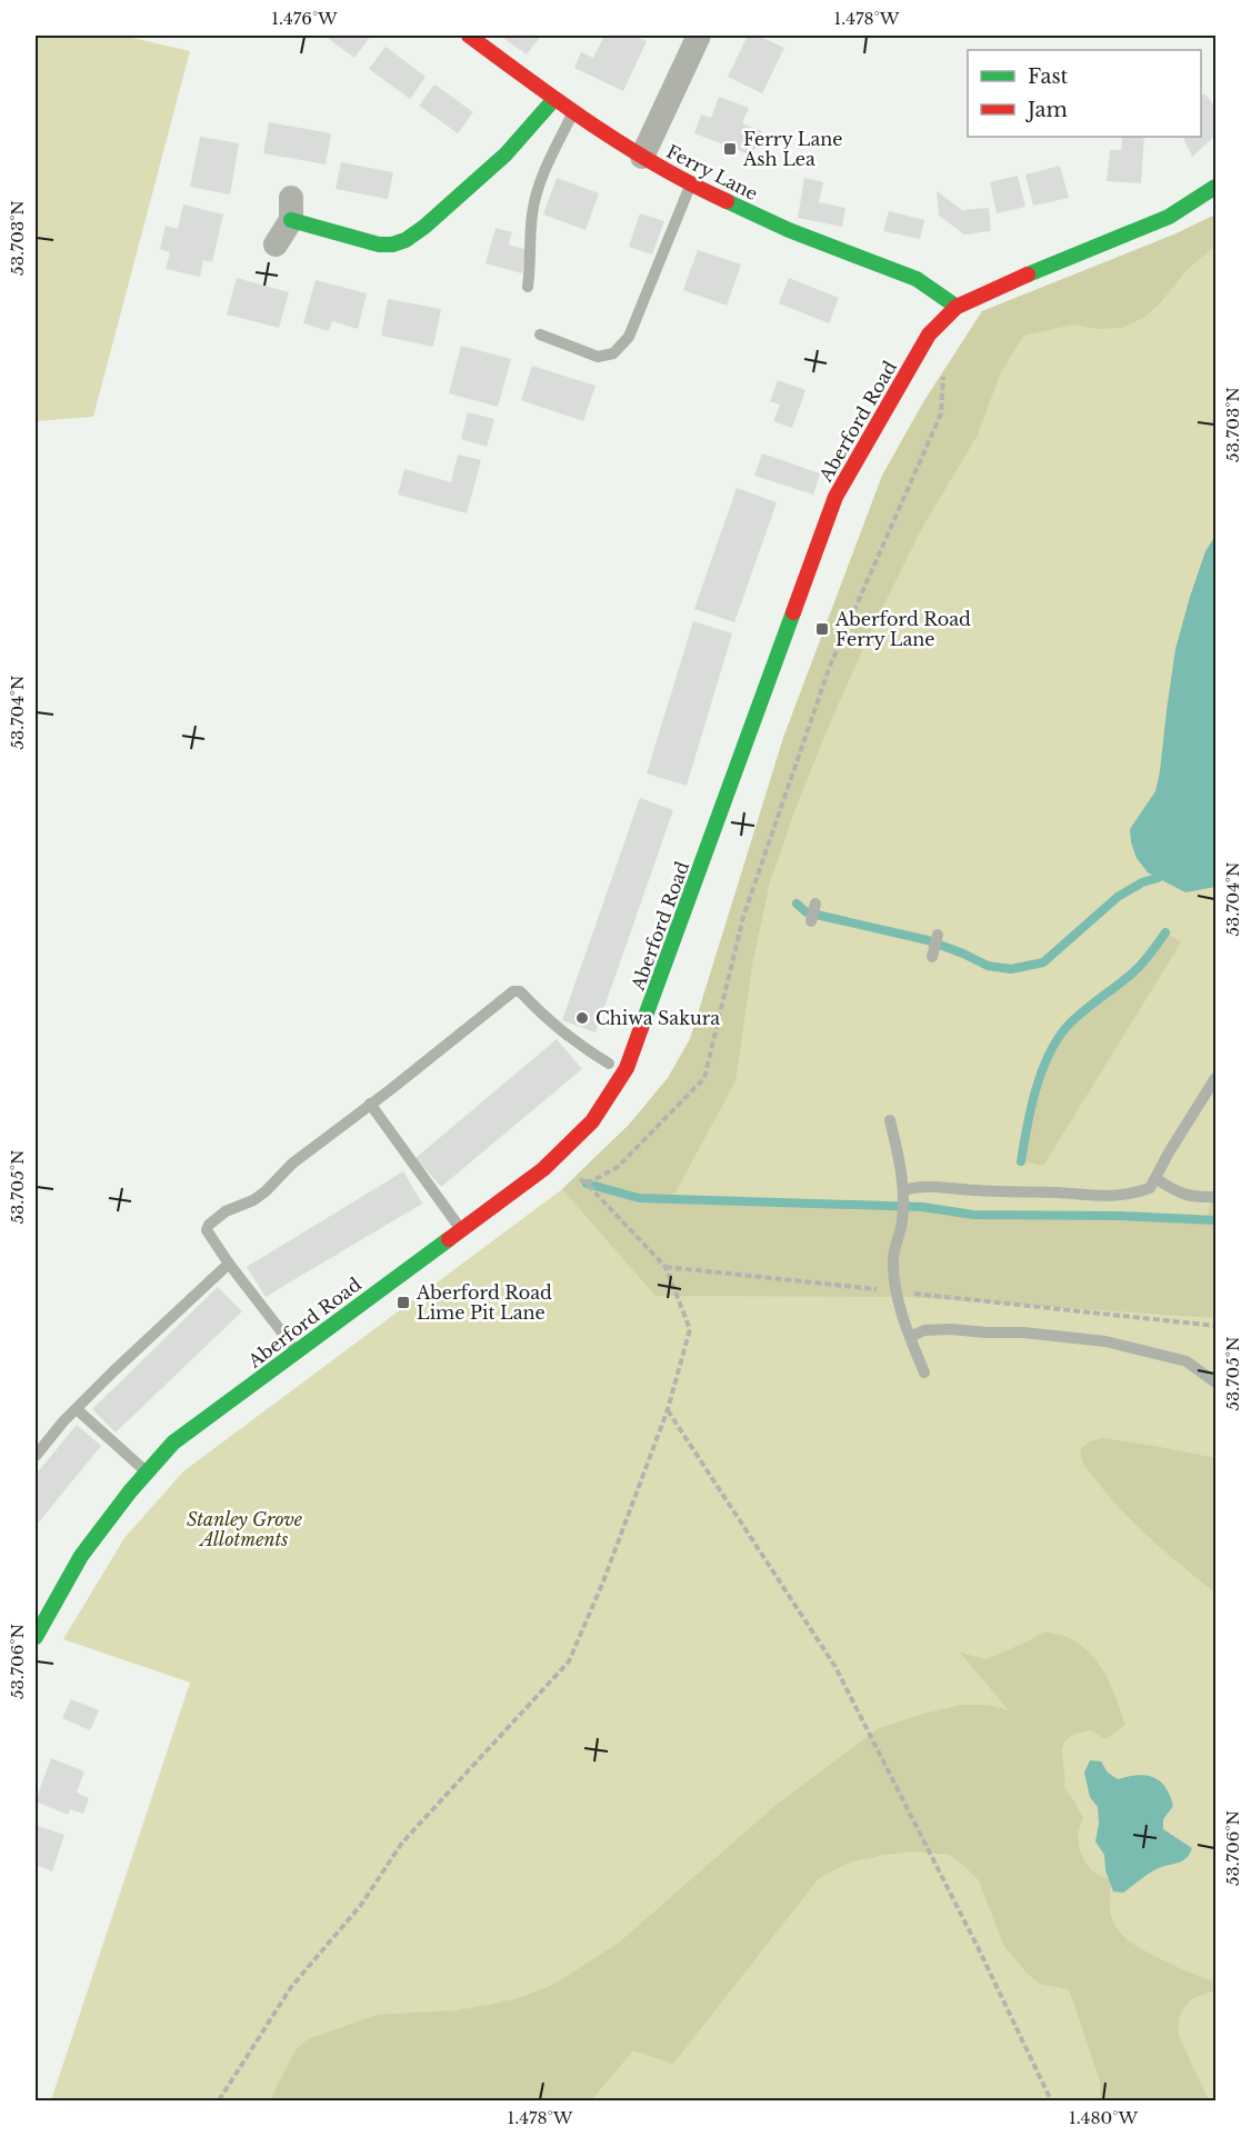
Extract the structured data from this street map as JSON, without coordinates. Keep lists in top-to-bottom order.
{
  "streets": {
    "main road": ["Ferry Lane", "Aberford Road"]
  },
  "crossings": [
    ["Ferry Lane", "Aberford Road"]
  ],
  "parks": ["Stanley Grove Allotments"],
  "places": {
    "transit": ["Ferry Lane Ash Lea", "Aberford Road Ferry Lane", "Aberford Road Lime Pit Lane"],
    "other": ["Chiwa Sakura"]
  },
  "legend": ["Fast", "Jam"],
  "coordinates": [
    "1.476°W",
    "1.478°W",
    "53.703°N",
    "53.704°N",
    "53.705°N",
    "53.706°N",
    "1.480°W"
  ]
}
